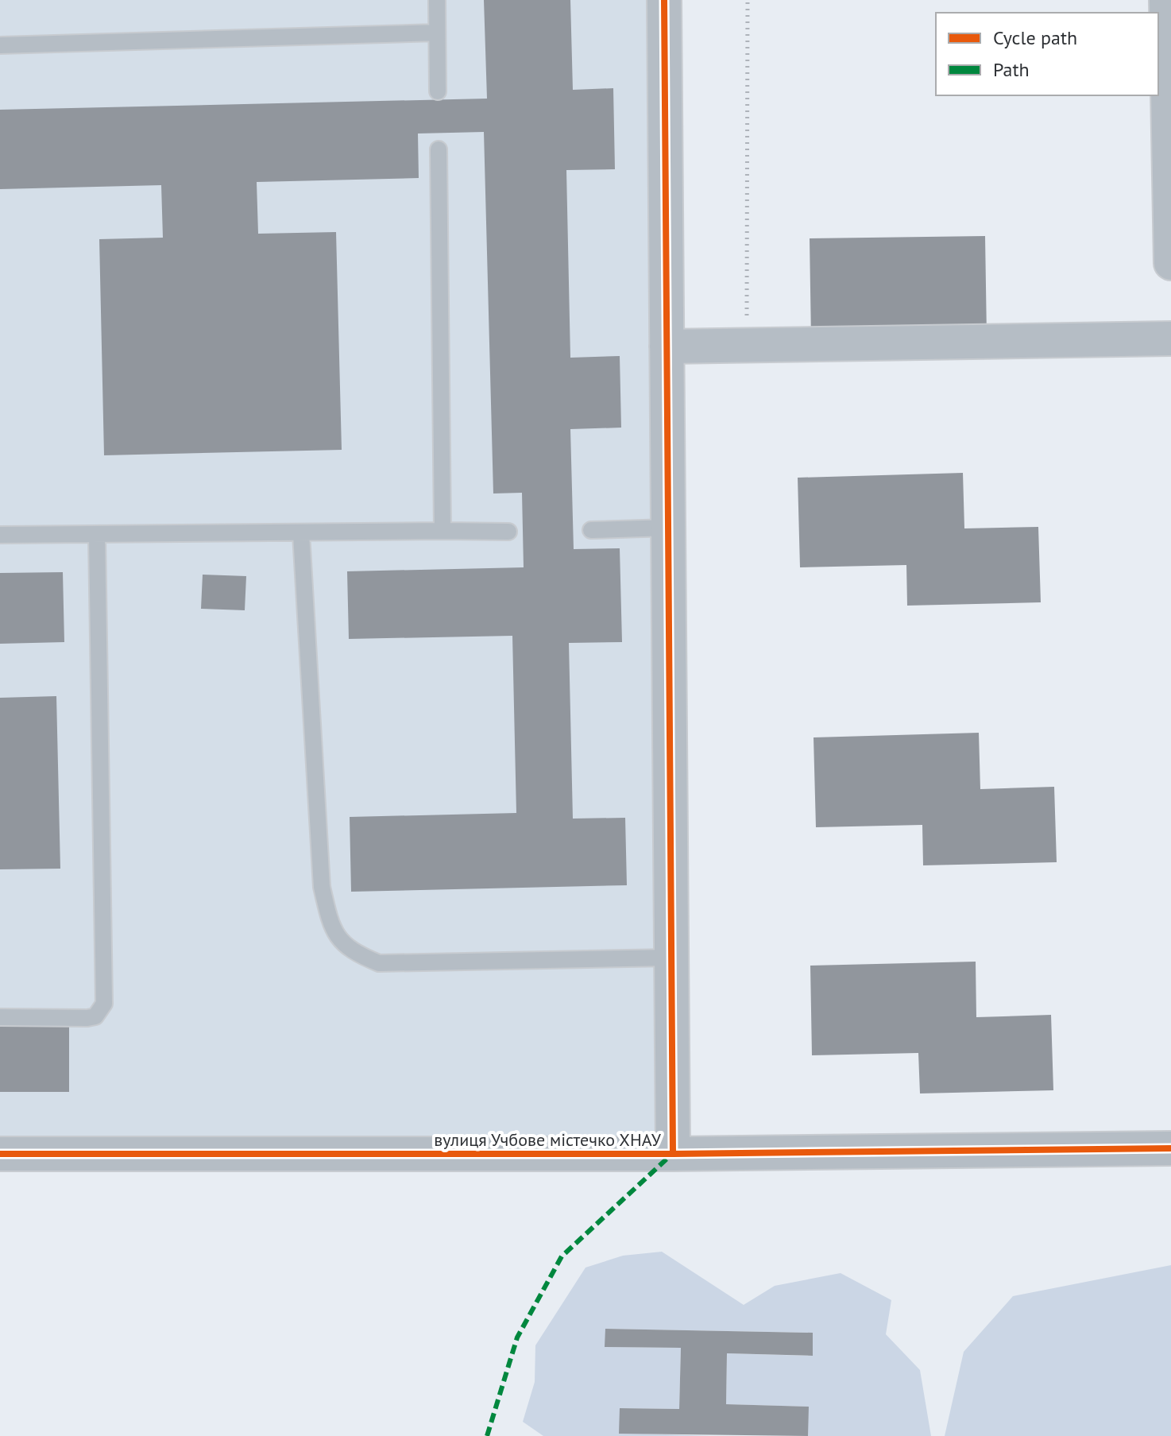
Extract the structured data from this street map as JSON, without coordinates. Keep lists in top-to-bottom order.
{
  "streets": {
    "street": ["вулиця Учбове містечко ХНАУ"]
  },
  "legend": ["Cycle path", "Path"]
}
